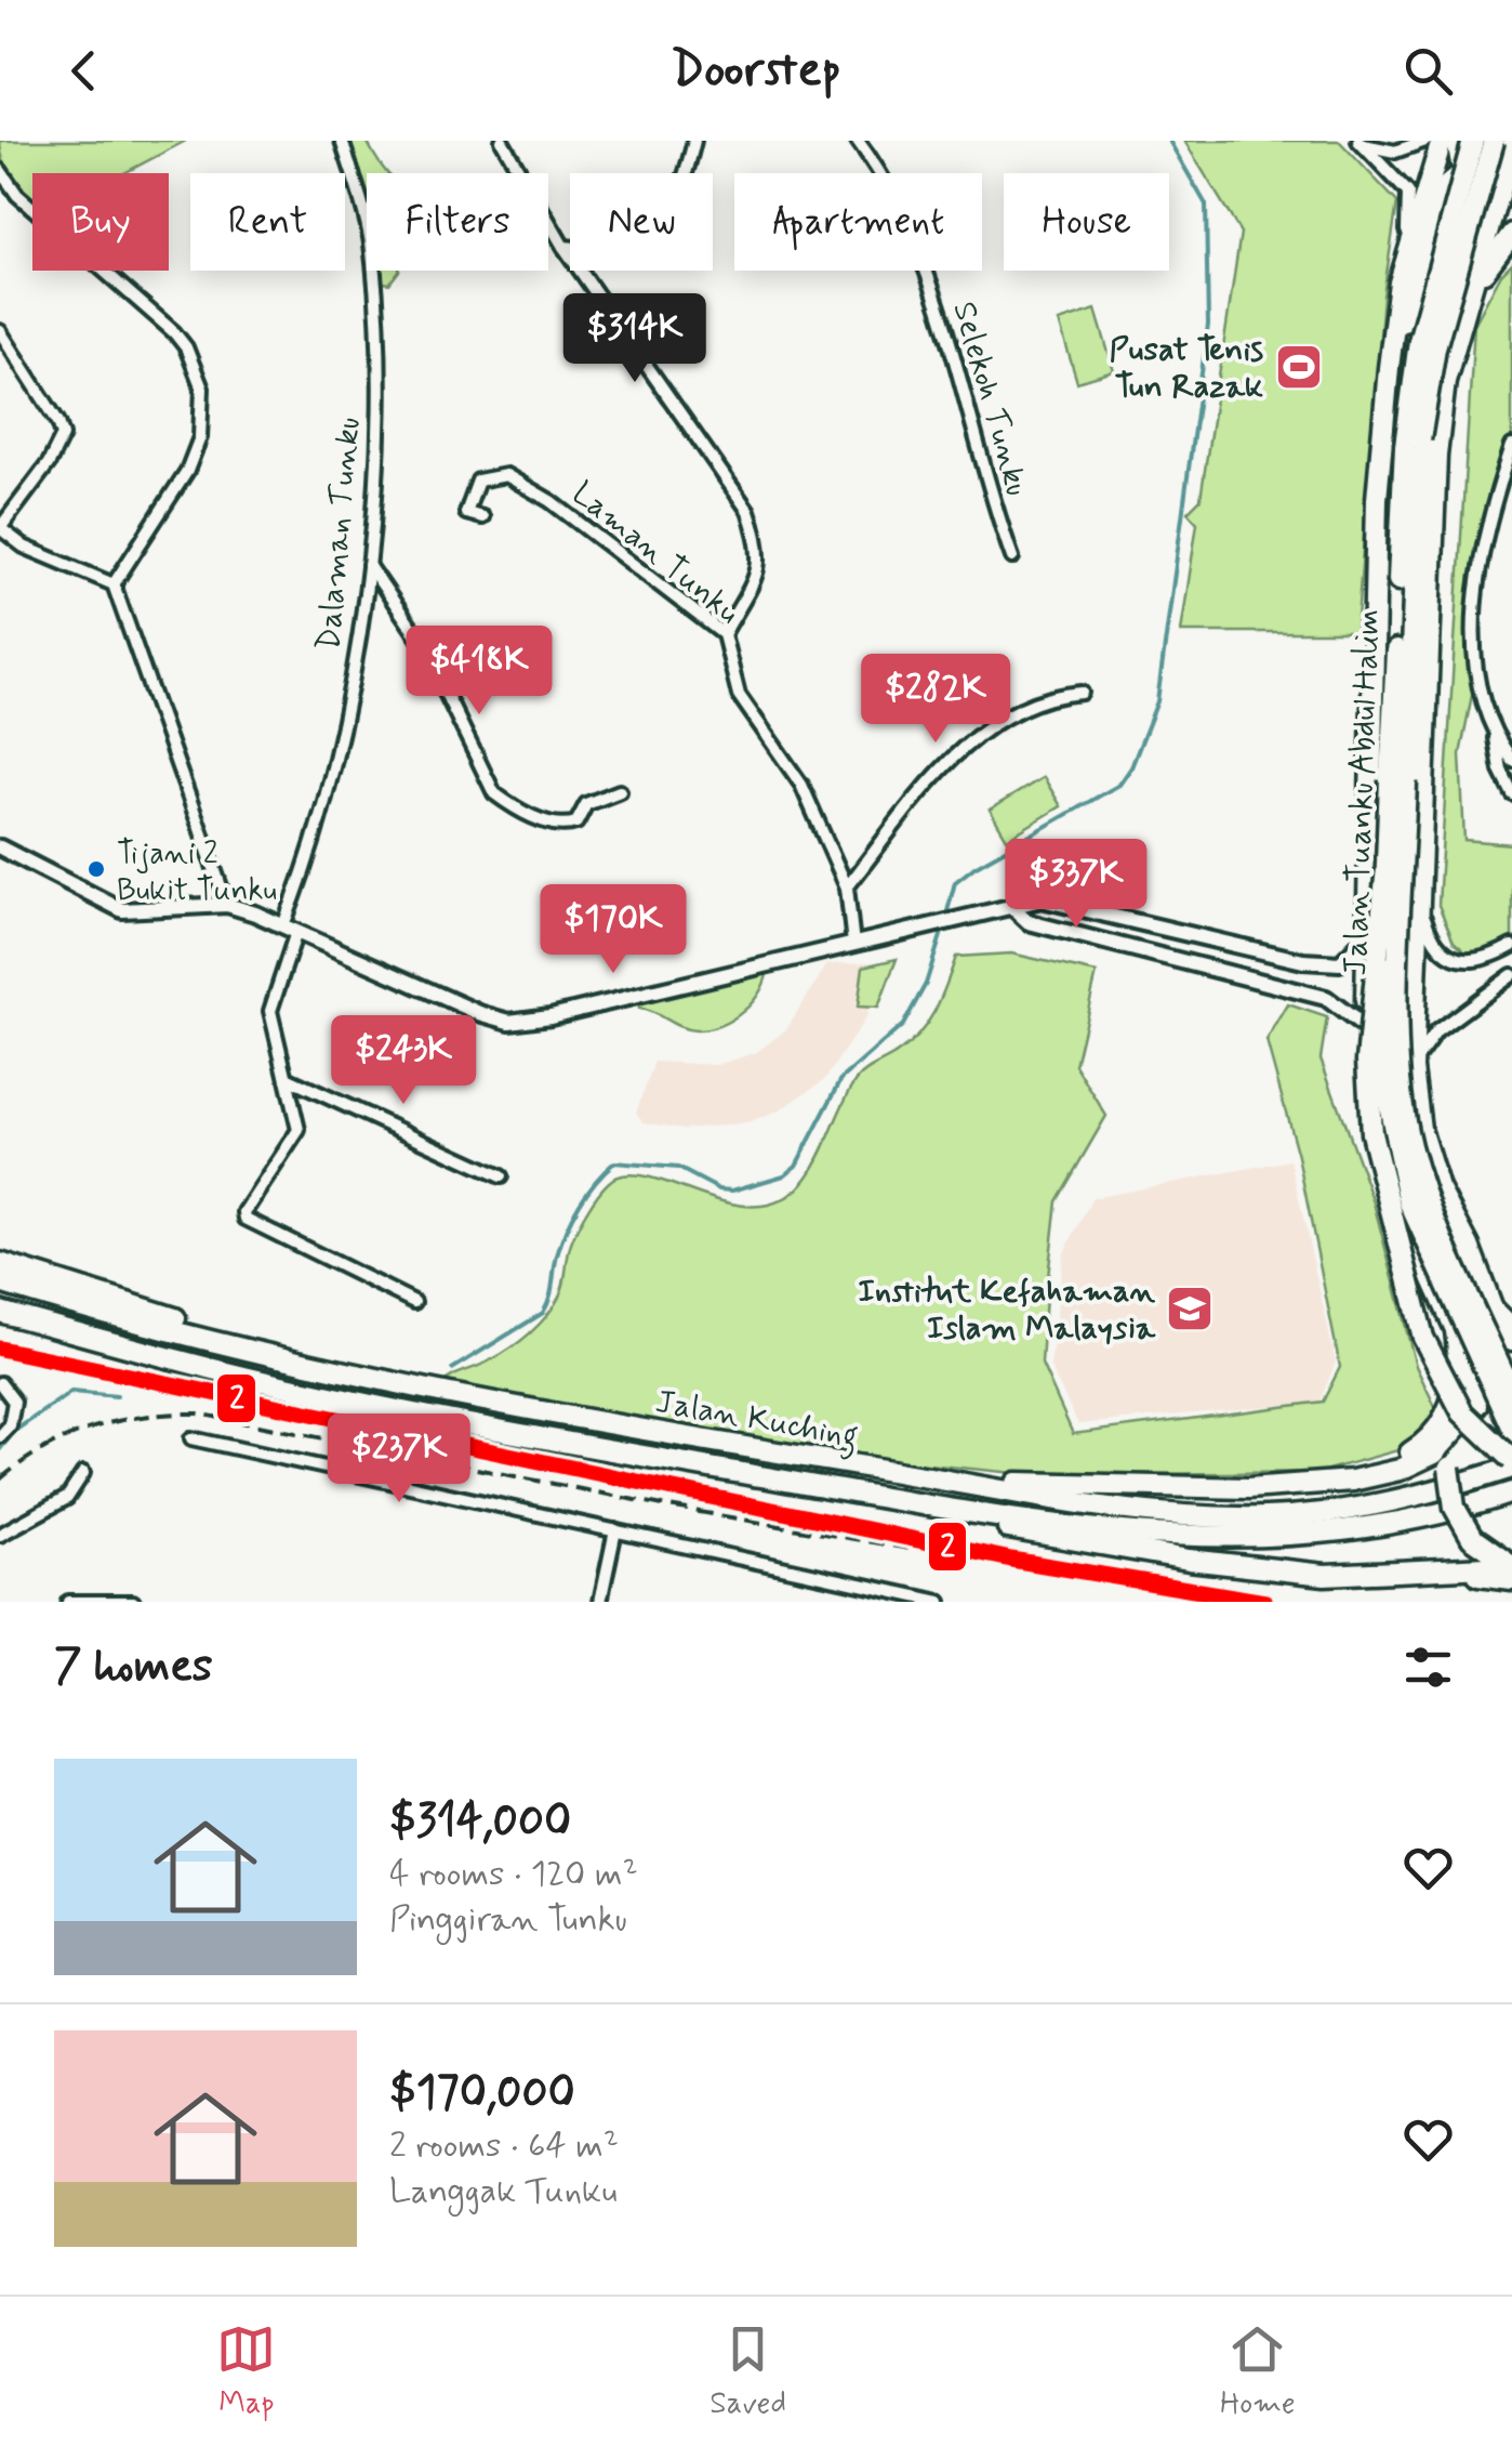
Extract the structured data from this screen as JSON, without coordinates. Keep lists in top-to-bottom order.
{
  "streets": {
    "main road": ["Jalan Tuanku Abdul Halim", "Jalan Kuching"],
    "street": ["Selekoh Tunku", "Dalaman Tunku", "Laman Tunku"]
  },
  "places": {
    "sports": ["Pusat Tenis Tun Razak"],
    "other": ["Tijani 2 Bukit Tunku"],
    "school or university": ["Institut Kefahaman Islam Malaysia"]
  },
  "lines": ["rail line 2"],
  "page": {
    "header": "Doorstep",
    "chip": [
      "Buy",
      "Rent",
      "Filters",
      "New",
      "Apartment",
      "House"
    ],
    "price": [
      "$314K",
      "$418K",
      "$282K",
      "$337K",
      "$170K",
      "$243K",
      "$237K"
    ],
    "heading": "7 homes",
    "list": [
      {
        "name": "$314,000",
        "note": "4 rooms · 120 m² · Pinggiran Tunku"
      },
      {
        "name": "$170,000",
        "note": "2 rooms · 64 m² · Langgak Tunku"
      }
    ],
    "tabs": ["Map", "Saved", "Home"]
  }
}
